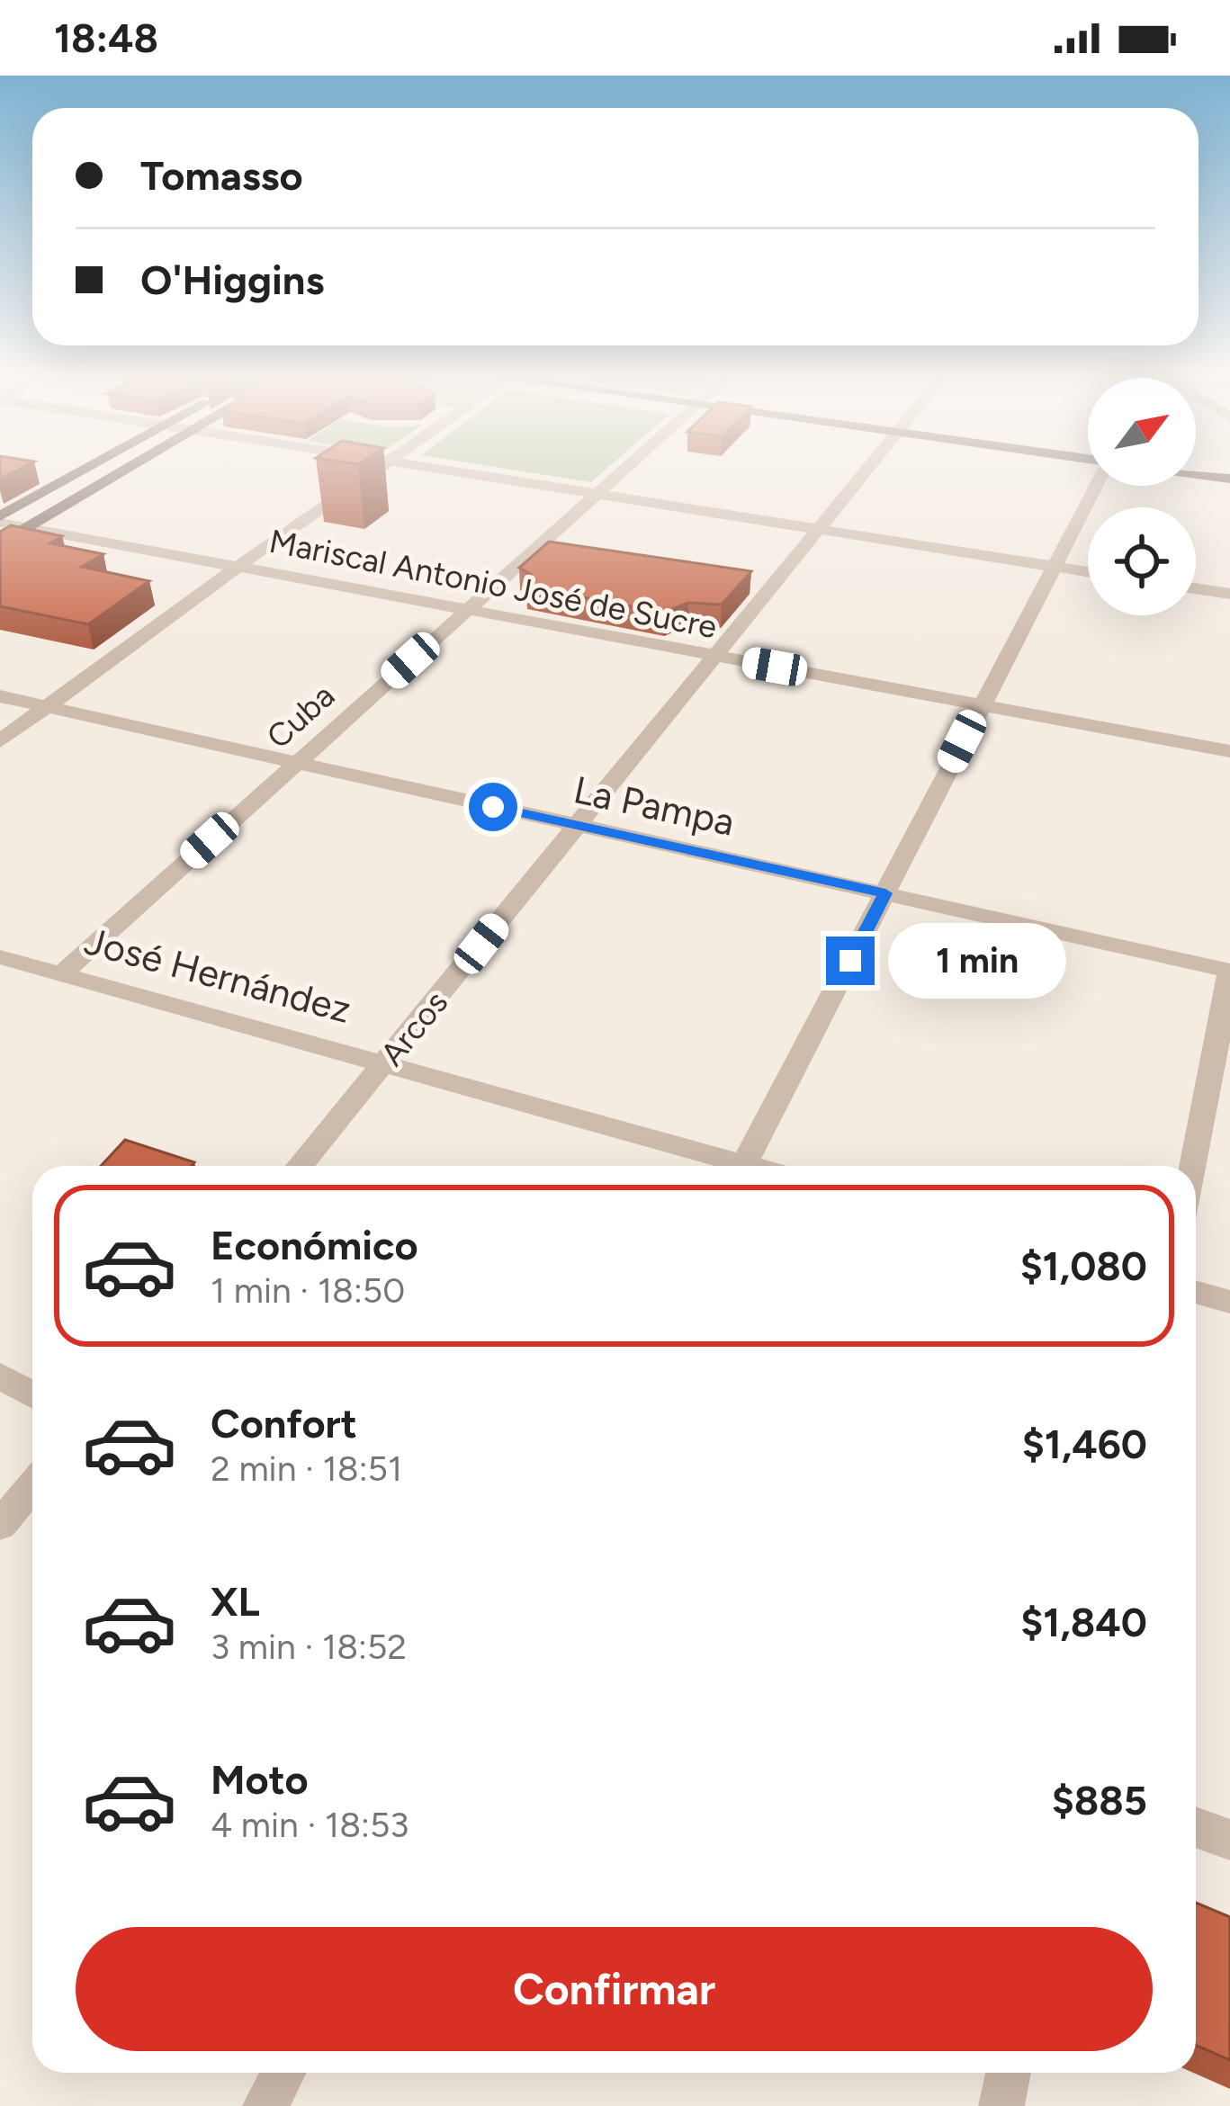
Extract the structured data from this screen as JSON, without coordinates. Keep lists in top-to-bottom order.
{
  "streets": {
    "street": [
      "Mariscal Antonio José de Sucre",
      "Cuba",
      "La Pampa",
      "José Hernández",
      "Arcos"
    ]
  },
  "crossings": [
    ["Mariscal Antonio José de Sucre", "Cuba"],
    ["Mariscal Antonio José de Sucre", "Arcos"],
    ["Cuba", "La Pampa"],
    ["Cuba", "José Hernández"],
    ["La Pampa", "Arcos"],
    ["José Hernández", "Arcos"]
  ],
  "north": "top right",
  "page": {
    "status": "18:48",
    "banner": ["Tomasso", "O'Higgins"],
    "bubble": "1 min",
    "list": [
      {
        "name": "Económico",
        "note": "1 min · 18:50",
        "value": "$1,080"
      },
      {
        "name": "Confort",
        "note": "2 min · 18:51",
        "value": "$1,460"
      },
      {
        "name": "XL",
        "note": "3 min · 18:52",
        "value": "$1,840"
      },
      {
        "name": "Moto",
        "note": "4 min · 18:53",
        "value": "$885"
      }
    ],
    "buttons": "Confirmar"
  }
}
